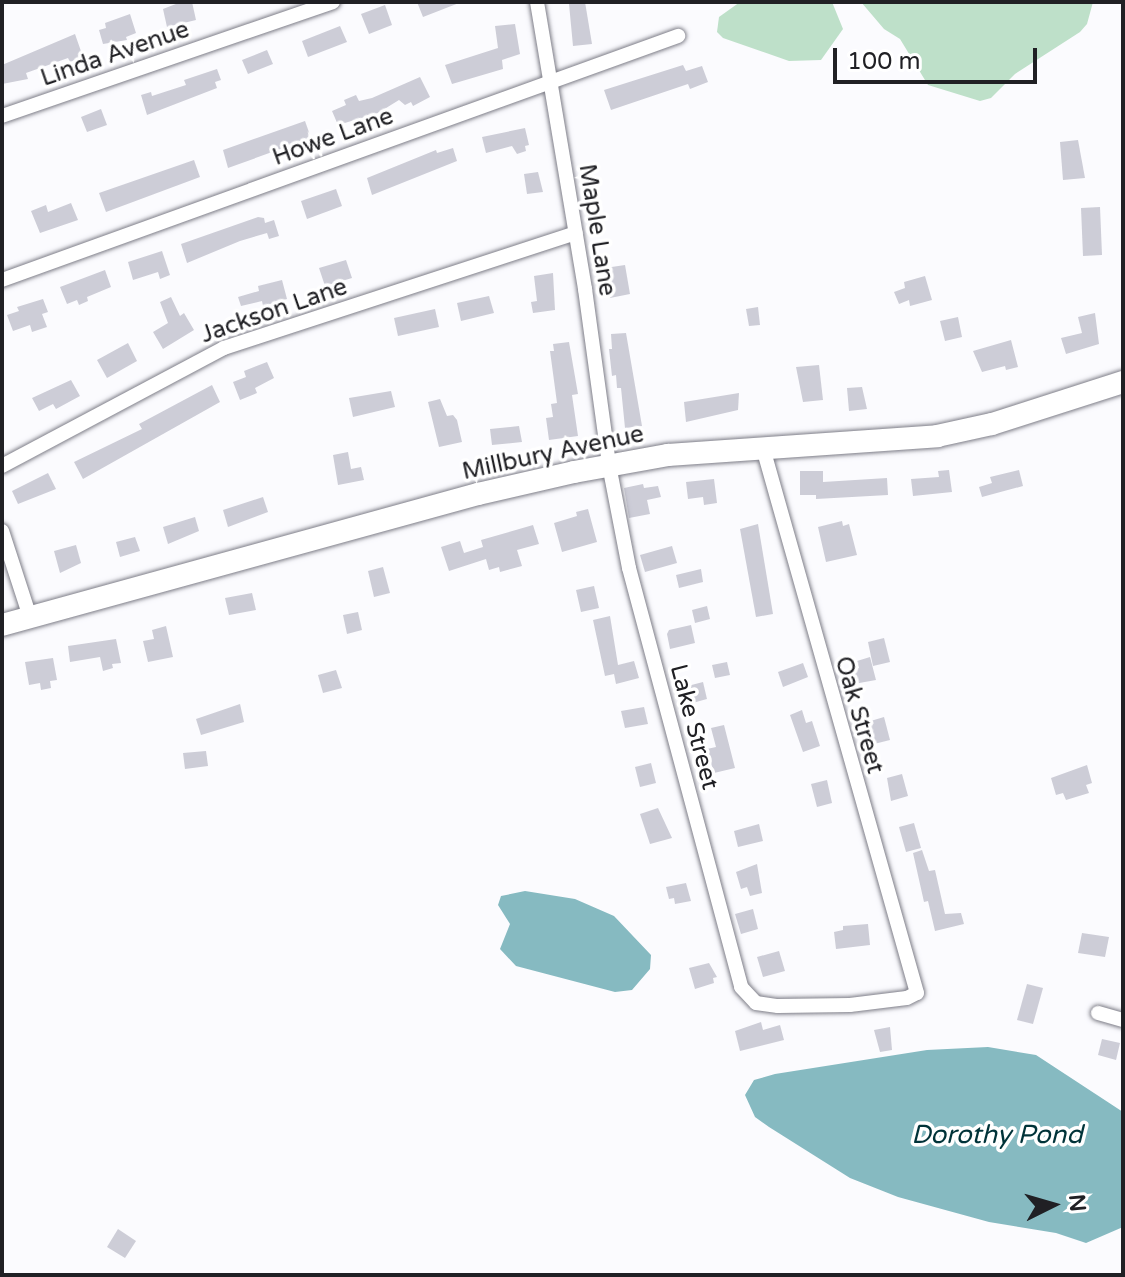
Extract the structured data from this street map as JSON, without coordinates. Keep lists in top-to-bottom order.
{
  "streets": {
    "main road": ["Millbury Avenue"],
    "street": [
      "Linda Avenue",
      "Howe Lane",
      "Maple Lane",
      "Jackson Lane",
      "Oak Street",
      "Lake Street"
    ]
  },
  "crossings": [
    ["Howe Lane", "Maple Lane"],
    ["Maple Lane", "Jackson Lane"],
    ["Maple Lane", "Millbury Avenue"],
    ["Maple Lane", "Lake Street"],
    ["Millbury Avenue", "Oak Street"],
    ["Millbury Avenue", "Lake Street"],
    ["Oak Street", "Lake Street"]
  ],
  "water": ["Dorothy Pond"],
  "scale_bar": "100 m",
  "north": "right"
}
